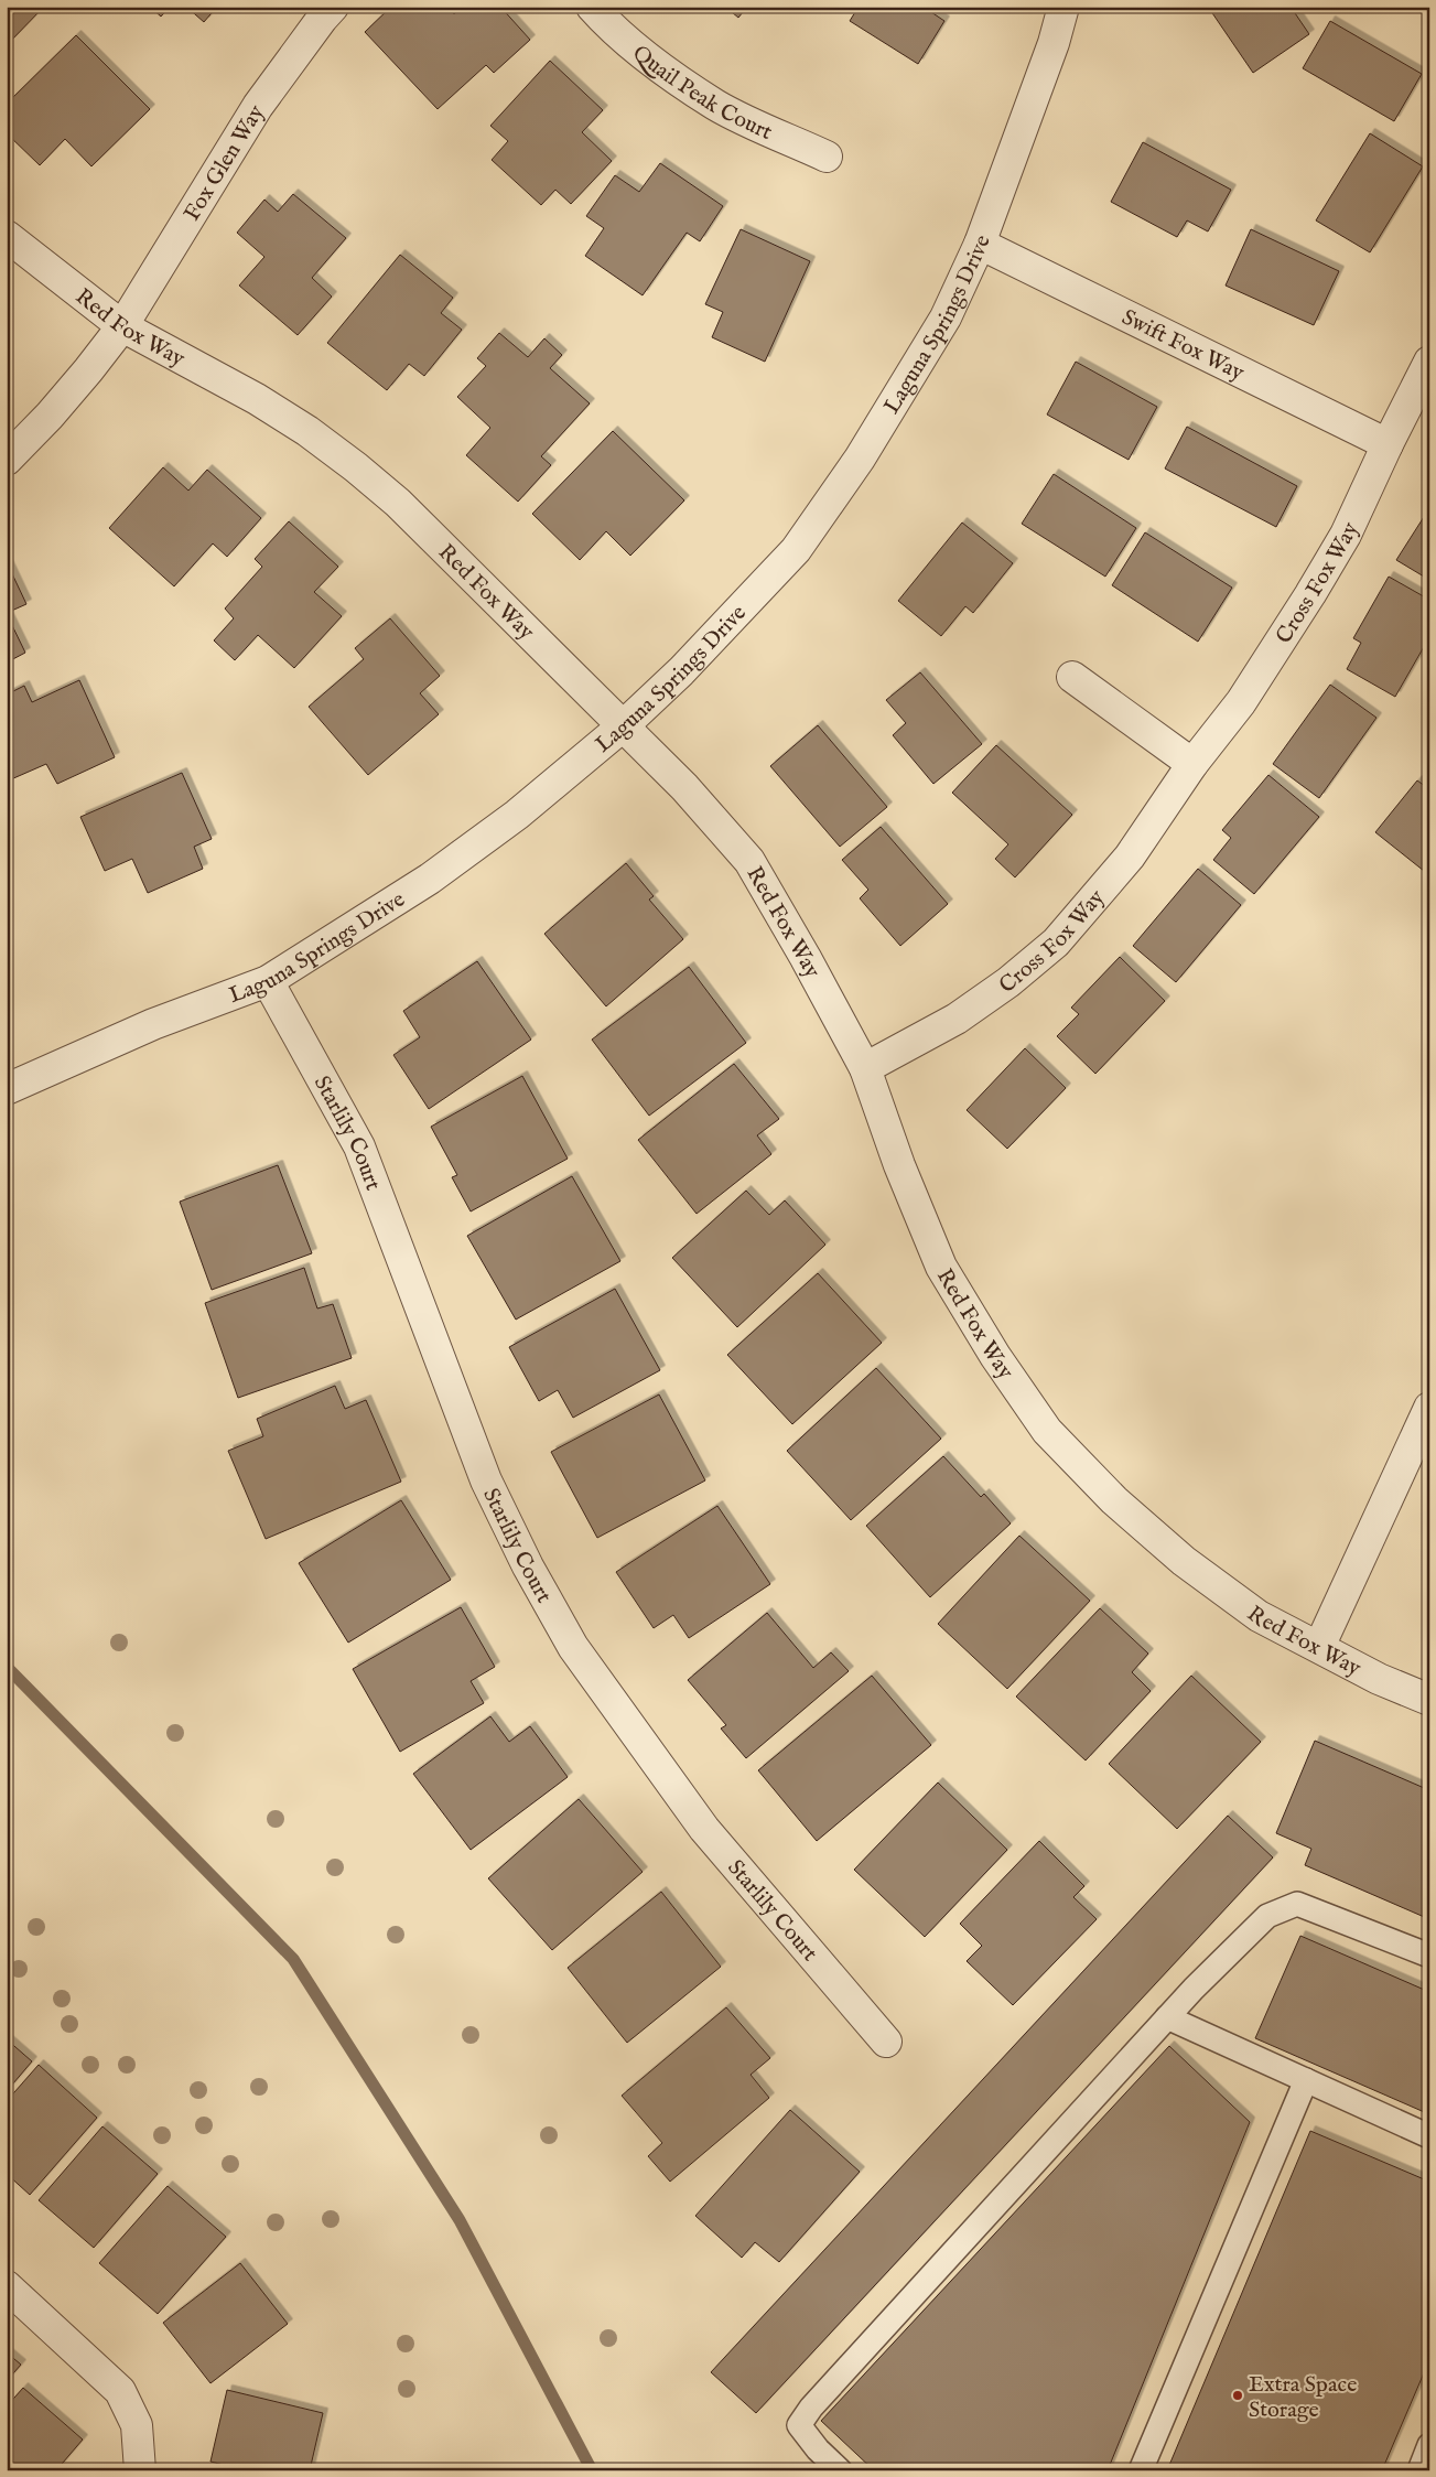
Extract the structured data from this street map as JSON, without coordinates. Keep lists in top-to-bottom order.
{
  "streets": {
    "street": [
      "Quail Peak Court",
      "Fox Glen Way",
      "Laguna Springs Drive",
      "Red Fox Way",
      "Swift Fox Way",
      "Cross Fox Way",
      "Starlily Court"
    ]
  },
  "crossings": [
    ["Fox Glen Way", "Red Fox Way"],
    ["Laguna Springs Drive", "Red Fox Way"],
    ["Laguna Springs Drive", "Swift Fox Way"],
    ["Laguna Springs Drive", "Starlily Court"],
    ["Red Fox Way", "Cross Fox Way"],
    ["Swift Fox Way", "Cross Fox Way"]
  ],
  "places": ["Extra Space Storage"]
}
